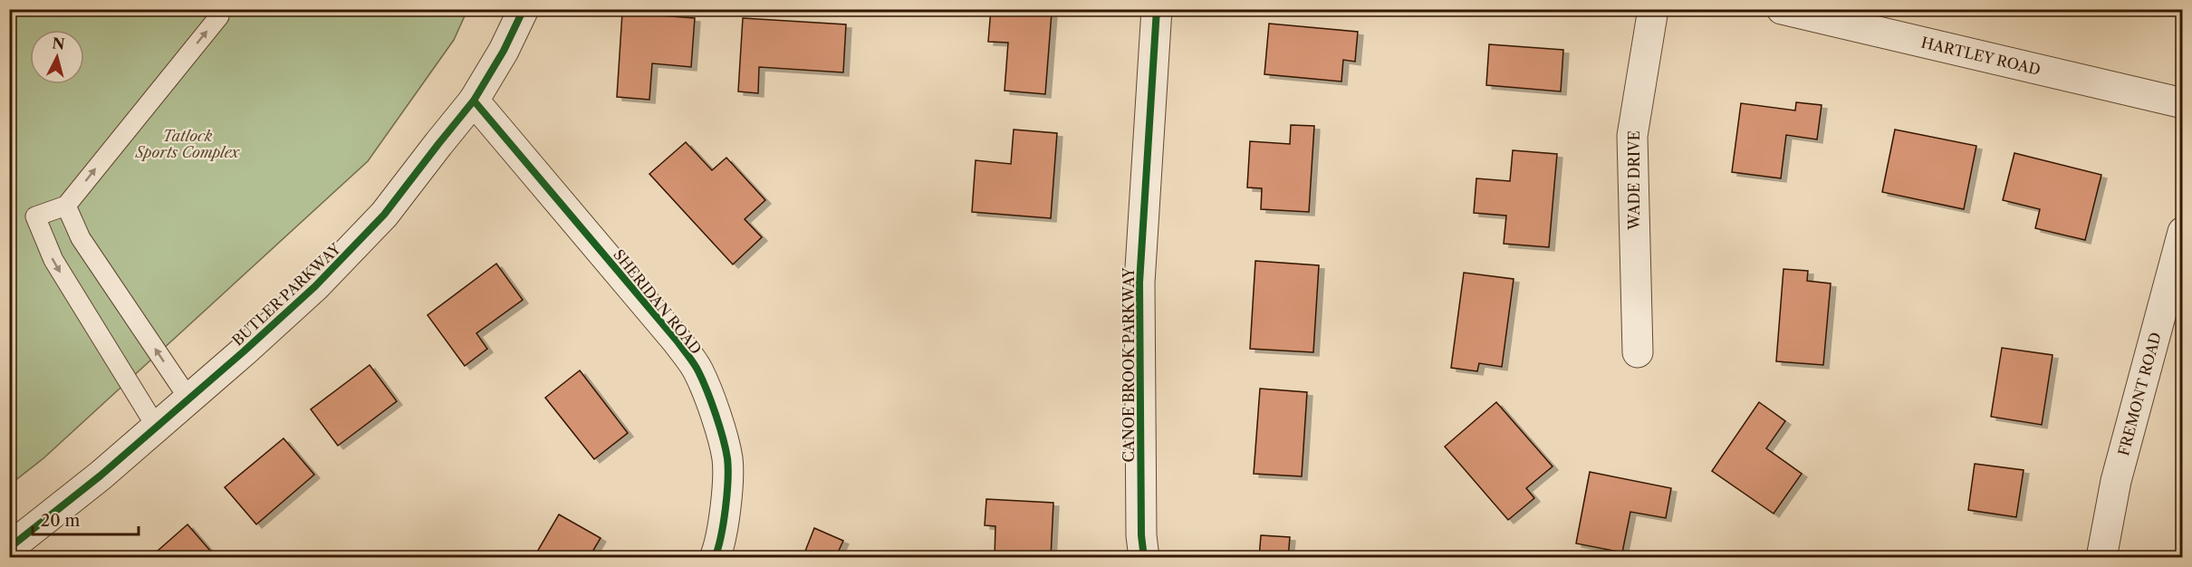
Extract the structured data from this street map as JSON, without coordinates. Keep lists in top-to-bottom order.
{
  "streets": {
    "street": [
      "HARTLEY ROAD",
      "WADE DRIVE",
      "BUTLER PARKWAY",
      "SHERIDAN ROAD",
      "CANOE BROOK PARKWAY",
      "FREMONT ROAD"
    ]
  },
  "crossings": [
    ["BUTLER PARKWAY", "SHERIDAN ROAD"]
  ],
  "parks": ["Tatlock Sports Complex"],
  "scale_bar": "20 m",
  "north": "top"
}
